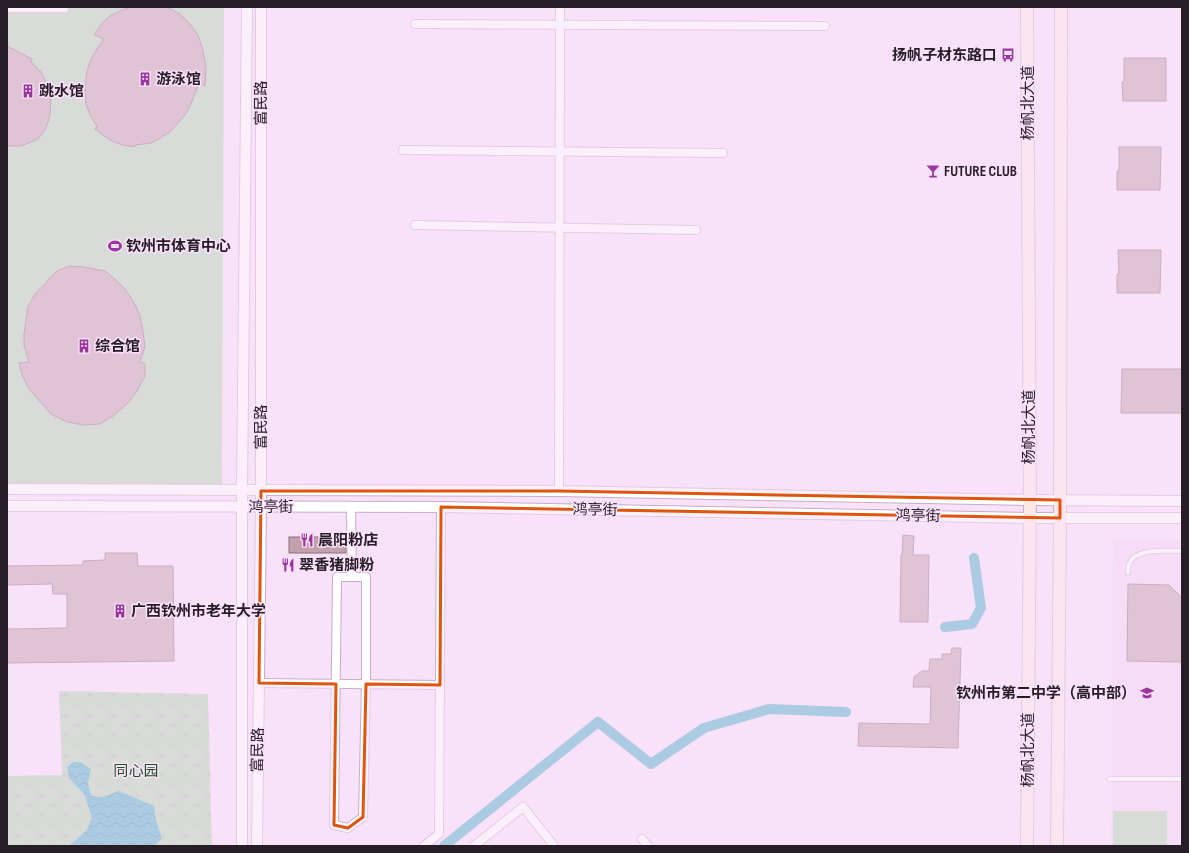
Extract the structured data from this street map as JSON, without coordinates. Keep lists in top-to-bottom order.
{
  "streets": {
    "main road": ["杨帆北大道"],
    "street": ["富民路", "鸿亭街"]
  },
  "crossings": [
    ["富民路", "鸿亭街"],
    ["杨帆北大道", "鸿亭街"]
  ],
  "parks": ["同心园"],
  "places": {
    "bus stop": ["扬帆子材东路口"],
    "building": [
      "游泳馆",
      "跳水馆",
      "综合馆",
      "广西钦州市老年大学"
    ],
    "bar": ["FUTURE CLUB"],
    "sports": ["钦州市体育中心"],
    "restaurant": ["晨阳粉店", "翠香猪脚粉"],
    "school or university": ["钦州市第二中学（高中部）"]
  }
}
